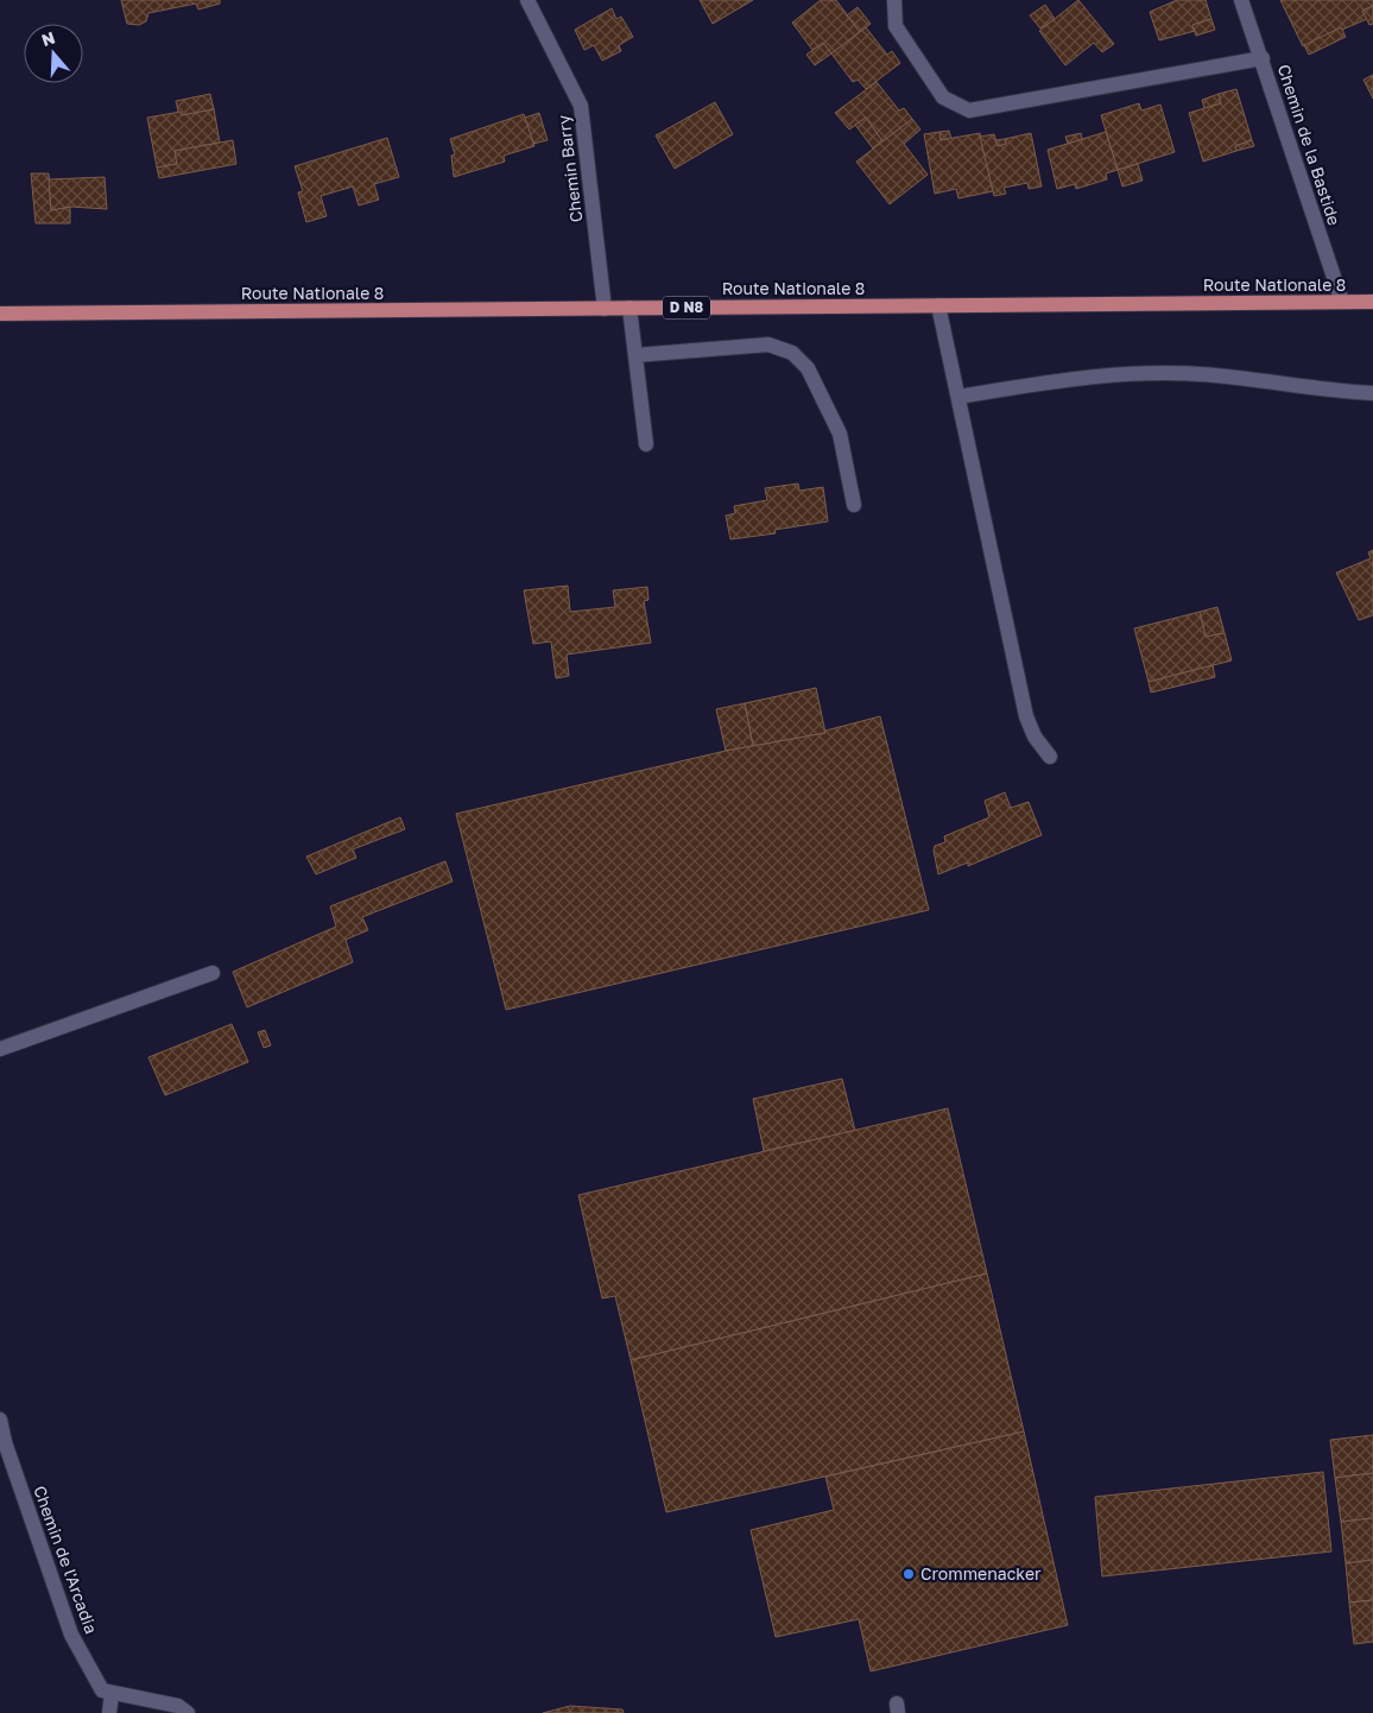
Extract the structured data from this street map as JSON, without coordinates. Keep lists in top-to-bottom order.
{
  "streets": {
    "main road": ["Route Nationale 8", "D N8"],
    "street": ["Chemin de la Bastide", "Chemin Barry", "Chemin de l'Arcadia"]
  },
  "crossings": [
    ["Chemin de la Bastide", "Route Nationale 8"],
    ["Chemin Barry", "Route Nationale 8"]
  ],
  "places": ["Crommenacker"],
  "north": "top"
}
